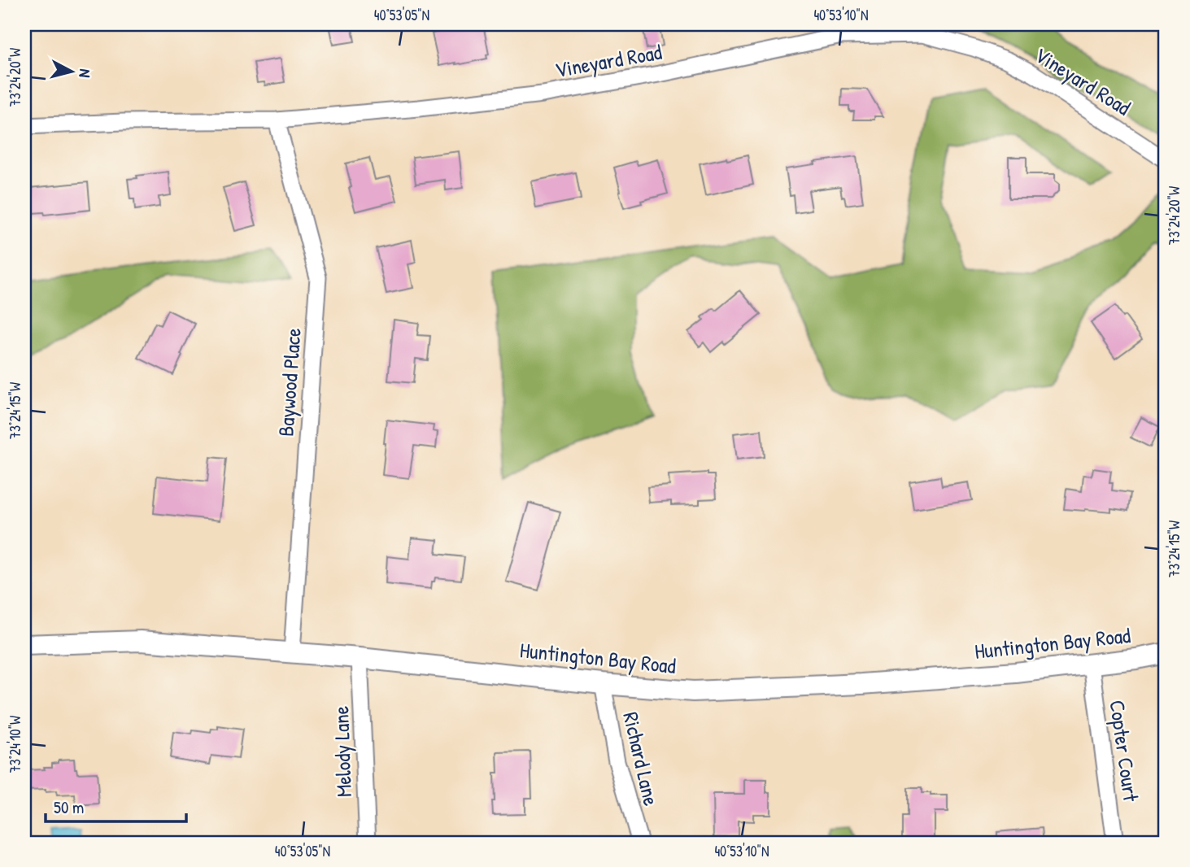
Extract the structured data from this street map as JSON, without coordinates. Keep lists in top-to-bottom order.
{
  "streets": {
    "street": [
      "Vineyard Road",
      "Baywood Place",
      "Huntington Bay Road",
      "Copter Court",
      "Melody Lane",
      "Richard Lane"
    ]
  },
  "crossings": [
    ["Vineyard Road", "Baywood Place"],
    ["Baywood Place", "Huntington Bay Road"],
    ["Huntington Bay Road", "Copter Court"],
    ["Huntington Bay Road", "Melody Lane"],
    ["Huntington Bay Road", "Richard Lane"]
  ],
  "scale_bar": "50 m",
  "north": "right",
  "coordinates": [
    "40°53'05\"N",
    "40°53'10\"N",
    "73°24'20\"W",
    "73°24'15\"W",
    "73°24'10\"W"
  ]
}
